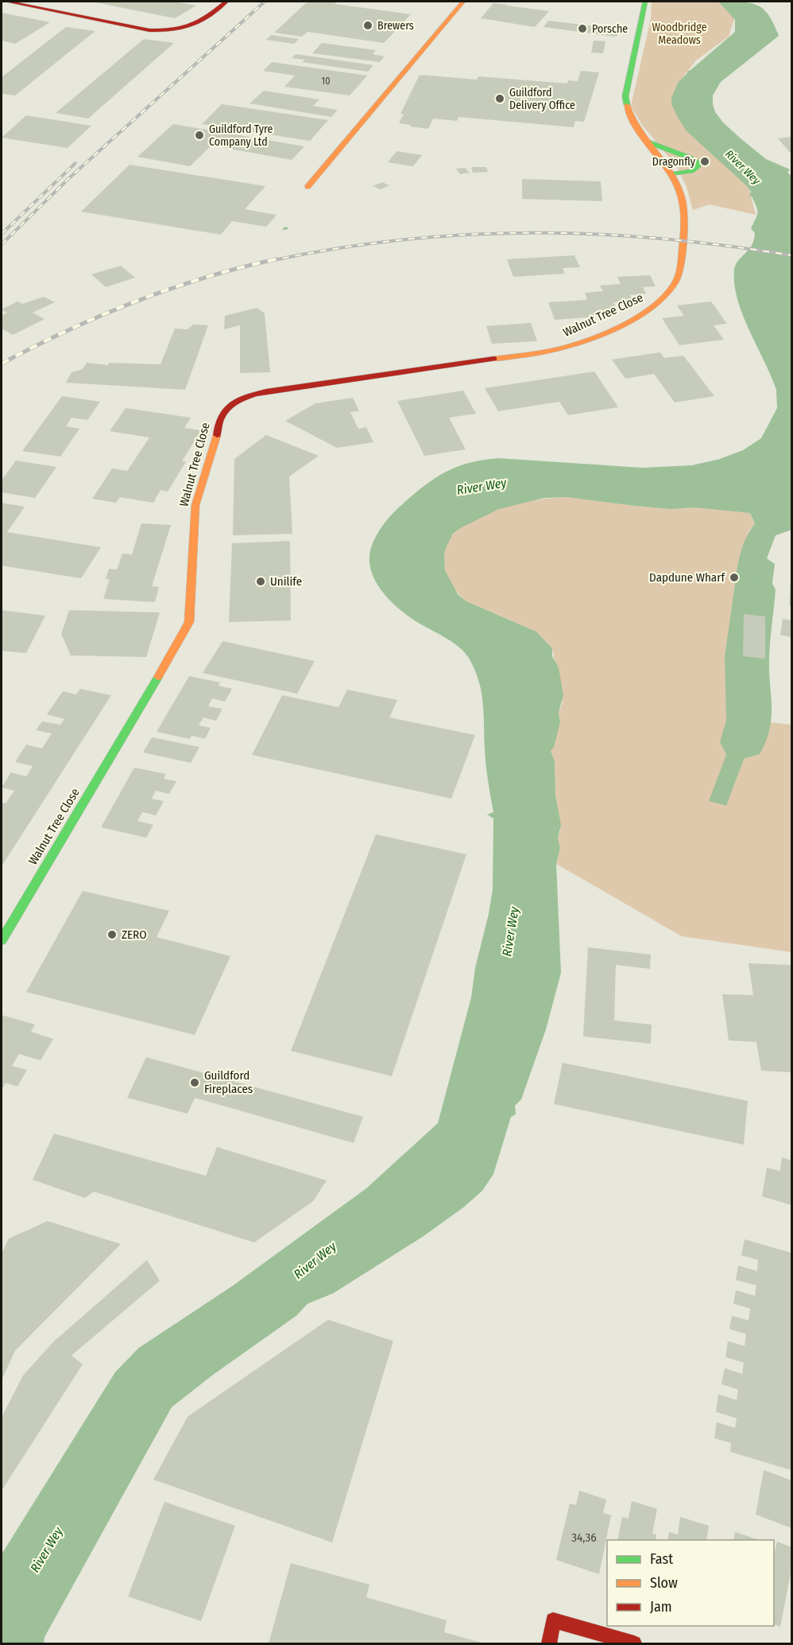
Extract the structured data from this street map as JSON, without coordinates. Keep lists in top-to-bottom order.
{
  "streets": {
    "street": ["Walnut Tree Close"]
  },
  "water": ["River Wey"],
  "parks": ["Woodbridge Meadows"],
  "places": [
    "Brewers",
    "Porsche",
    "Guildford Delivery Office",
    "Guildford Tyre Company Ltd",
    "Dragonfly",
    "Dapdune Wharf",
    "Unilife",
    "ZERO",
    "Guildford Fireplaces"
  ],
  "house_numbers": ["10", "34,36"],
  "legend": ["Fast", "Slow", "Jam"]
}
